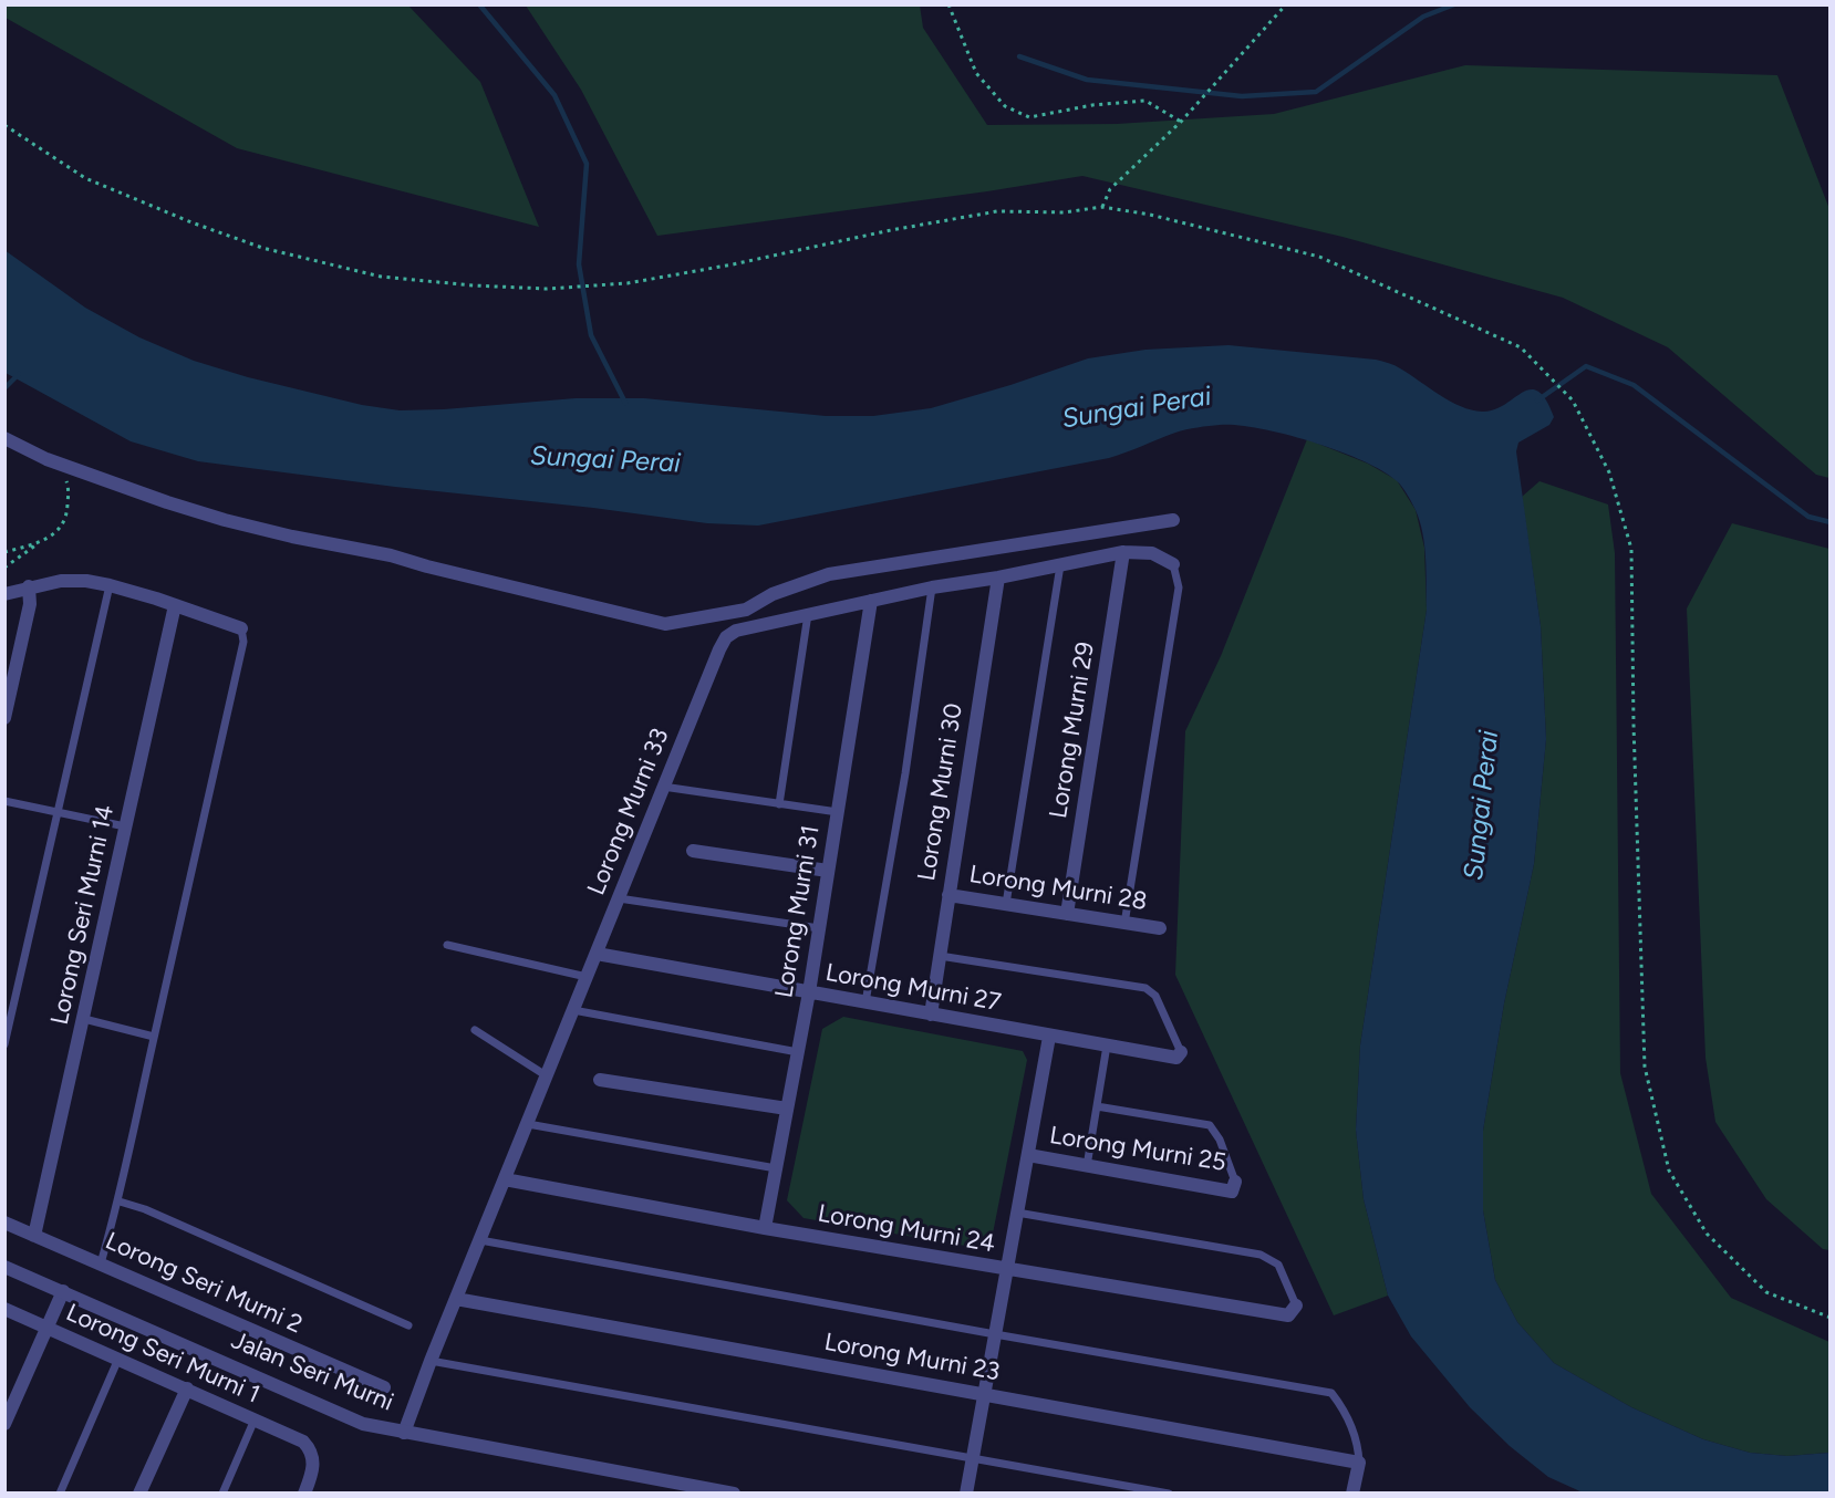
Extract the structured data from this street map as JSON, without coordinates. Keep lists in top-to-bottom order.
{
  "streets": {
    "street": [
      "Lorong Murni 29",
      "Lorong Murni 30",
      "Lorong Murni 33",
      "Lorong Murni 28",
      "Lorong Murni 31",
      "Lorong Seri Murni 14",
      "Lorong Murni 27",
      "Lorong Murni 25",
      "Lorong Murni 24",
      "Lorong Seri Murni 2",
      "Lorong Seri Murni 1",
      "Lorong Murni 23",
      "Jalan Seri Murni"
    ]
  },
  "crossings": [
    ["Lorong Murni 29", "Lorong Murni 33"],
    ["Lorong Murni 29", "Lorong Murni 28"],
    ["Lorong Murni 30", "Lorong Murni 33"],
    ["Lorong Murni 30", "Lorong Murni 28"],
    ["Lorong Murni 30", "Lorong Murni 27"],
    ["Lorong Murni 33", "Lorong Murni 31"],
    ["Lorong Murni 33", "Lorong Murni 27"],
    ["Lorong Murni 33", "Lorong Murni 24"],
    ["Lorong Murni 33", "Lorong Murni 23"],
    ["Lorong Murni 33", "Jalan Seri Murni"],
    ["Lorong Murni 31", "Lorong Murni 27"],
    ["Lorong Murni 31", "Lorong Murni 24"],
    ["Lorong Seri Murni 14", "Lorong Seri Murni 2"]
  ],
  "water": ["Sungai Perai"]
}
